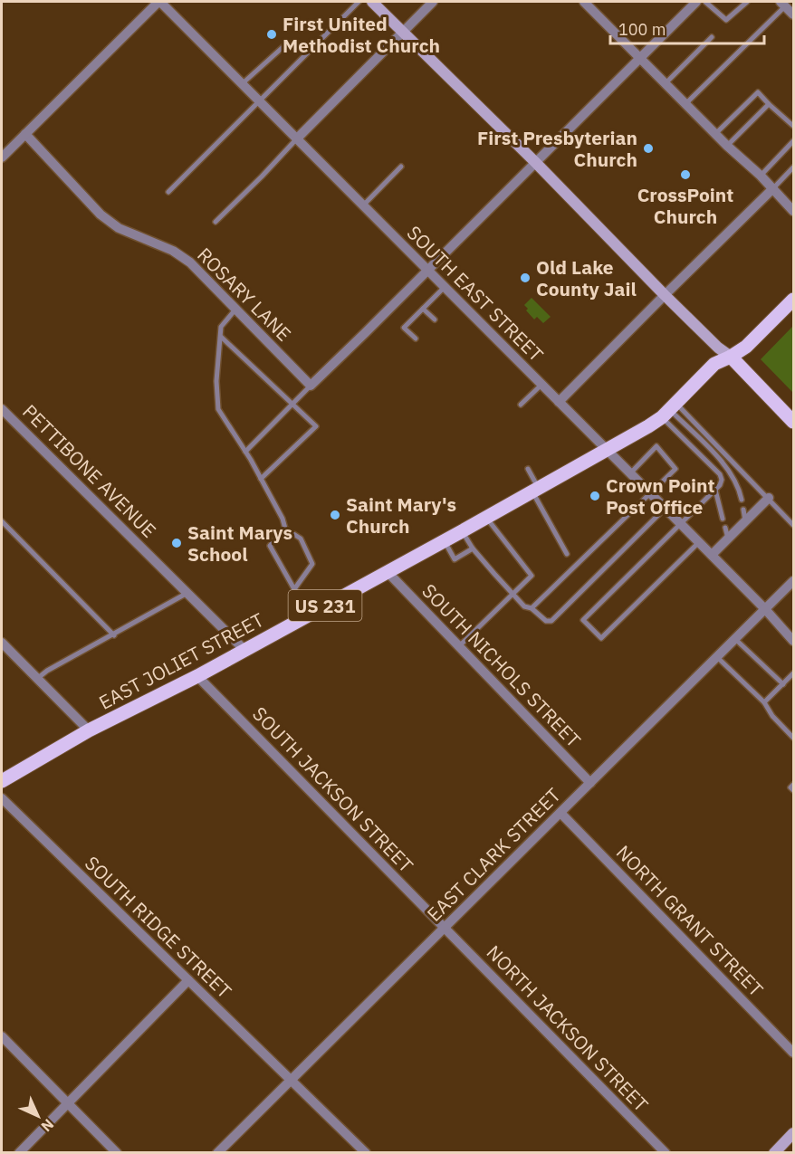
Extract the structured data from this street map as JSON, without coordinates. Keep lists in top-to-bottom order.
{
  "streets": {
    "main road": ["US 231", "EAST JOLIET STREET"],
    "street": [
      "SOUTH EAST STREET",
      "ROSARY LANE",
      "PETTIBONE AVENUE",
      "SOUTH NICHOLS STREET",
      "SOUTH JACKSON STREET",
      "EAST CLARK STREET",
      "NORTH GRANT STREET",
      "SOUTH RIDGE STREET",
      "NORTH JACKSON STREET"
    ]
  },
  "crossings": [
    ["SOUTH EAST STREET", "US 231"],
    ["SOUTH EAST STREET", "EAST JOLIET STREET"],
    ["SOUTH EAST STREET", "EAST CLARK STREET"],
    ["PETTIBONE AVENUE", "EAST JOLIET STREET"],
    ["US 231", "EAST JOLIET STREET"],
    ["EAST JOLIET STREET", "SOUTH NICHOLS STREET"],
    ["EAST JOLIET STREET", "SOUTH JACKSON STREET"],
    ["SOUTH NICHOLS STREET", "EAST CLARK STREET"],
    ["SOUTH JACKSON STREET", "EAST CLARK STREET"],
    ["SOUTH JACKSON STREET", "NORTH JACKSON STREET"],
    ["EAST CLARK STREET", "NORTH GRANT STREET"],
    ["EAST CLARK STREET", "SOUTH RIDGE STREET"],
    ["EAST CLARK STREET", "NORTH JACKSON STREET"]
  ],
  "places": [
    "First United Methodist Church",
    "First Presbyterian Church",
    "CrossPoint Church",
    "Old Lake County Jail",
    "Crown Point Post Office",
    "Saint Mary's Church",
    "Saint Marys School"
  ],
  "scale_bar": "100 m",
  "north": "bottom right"
}
